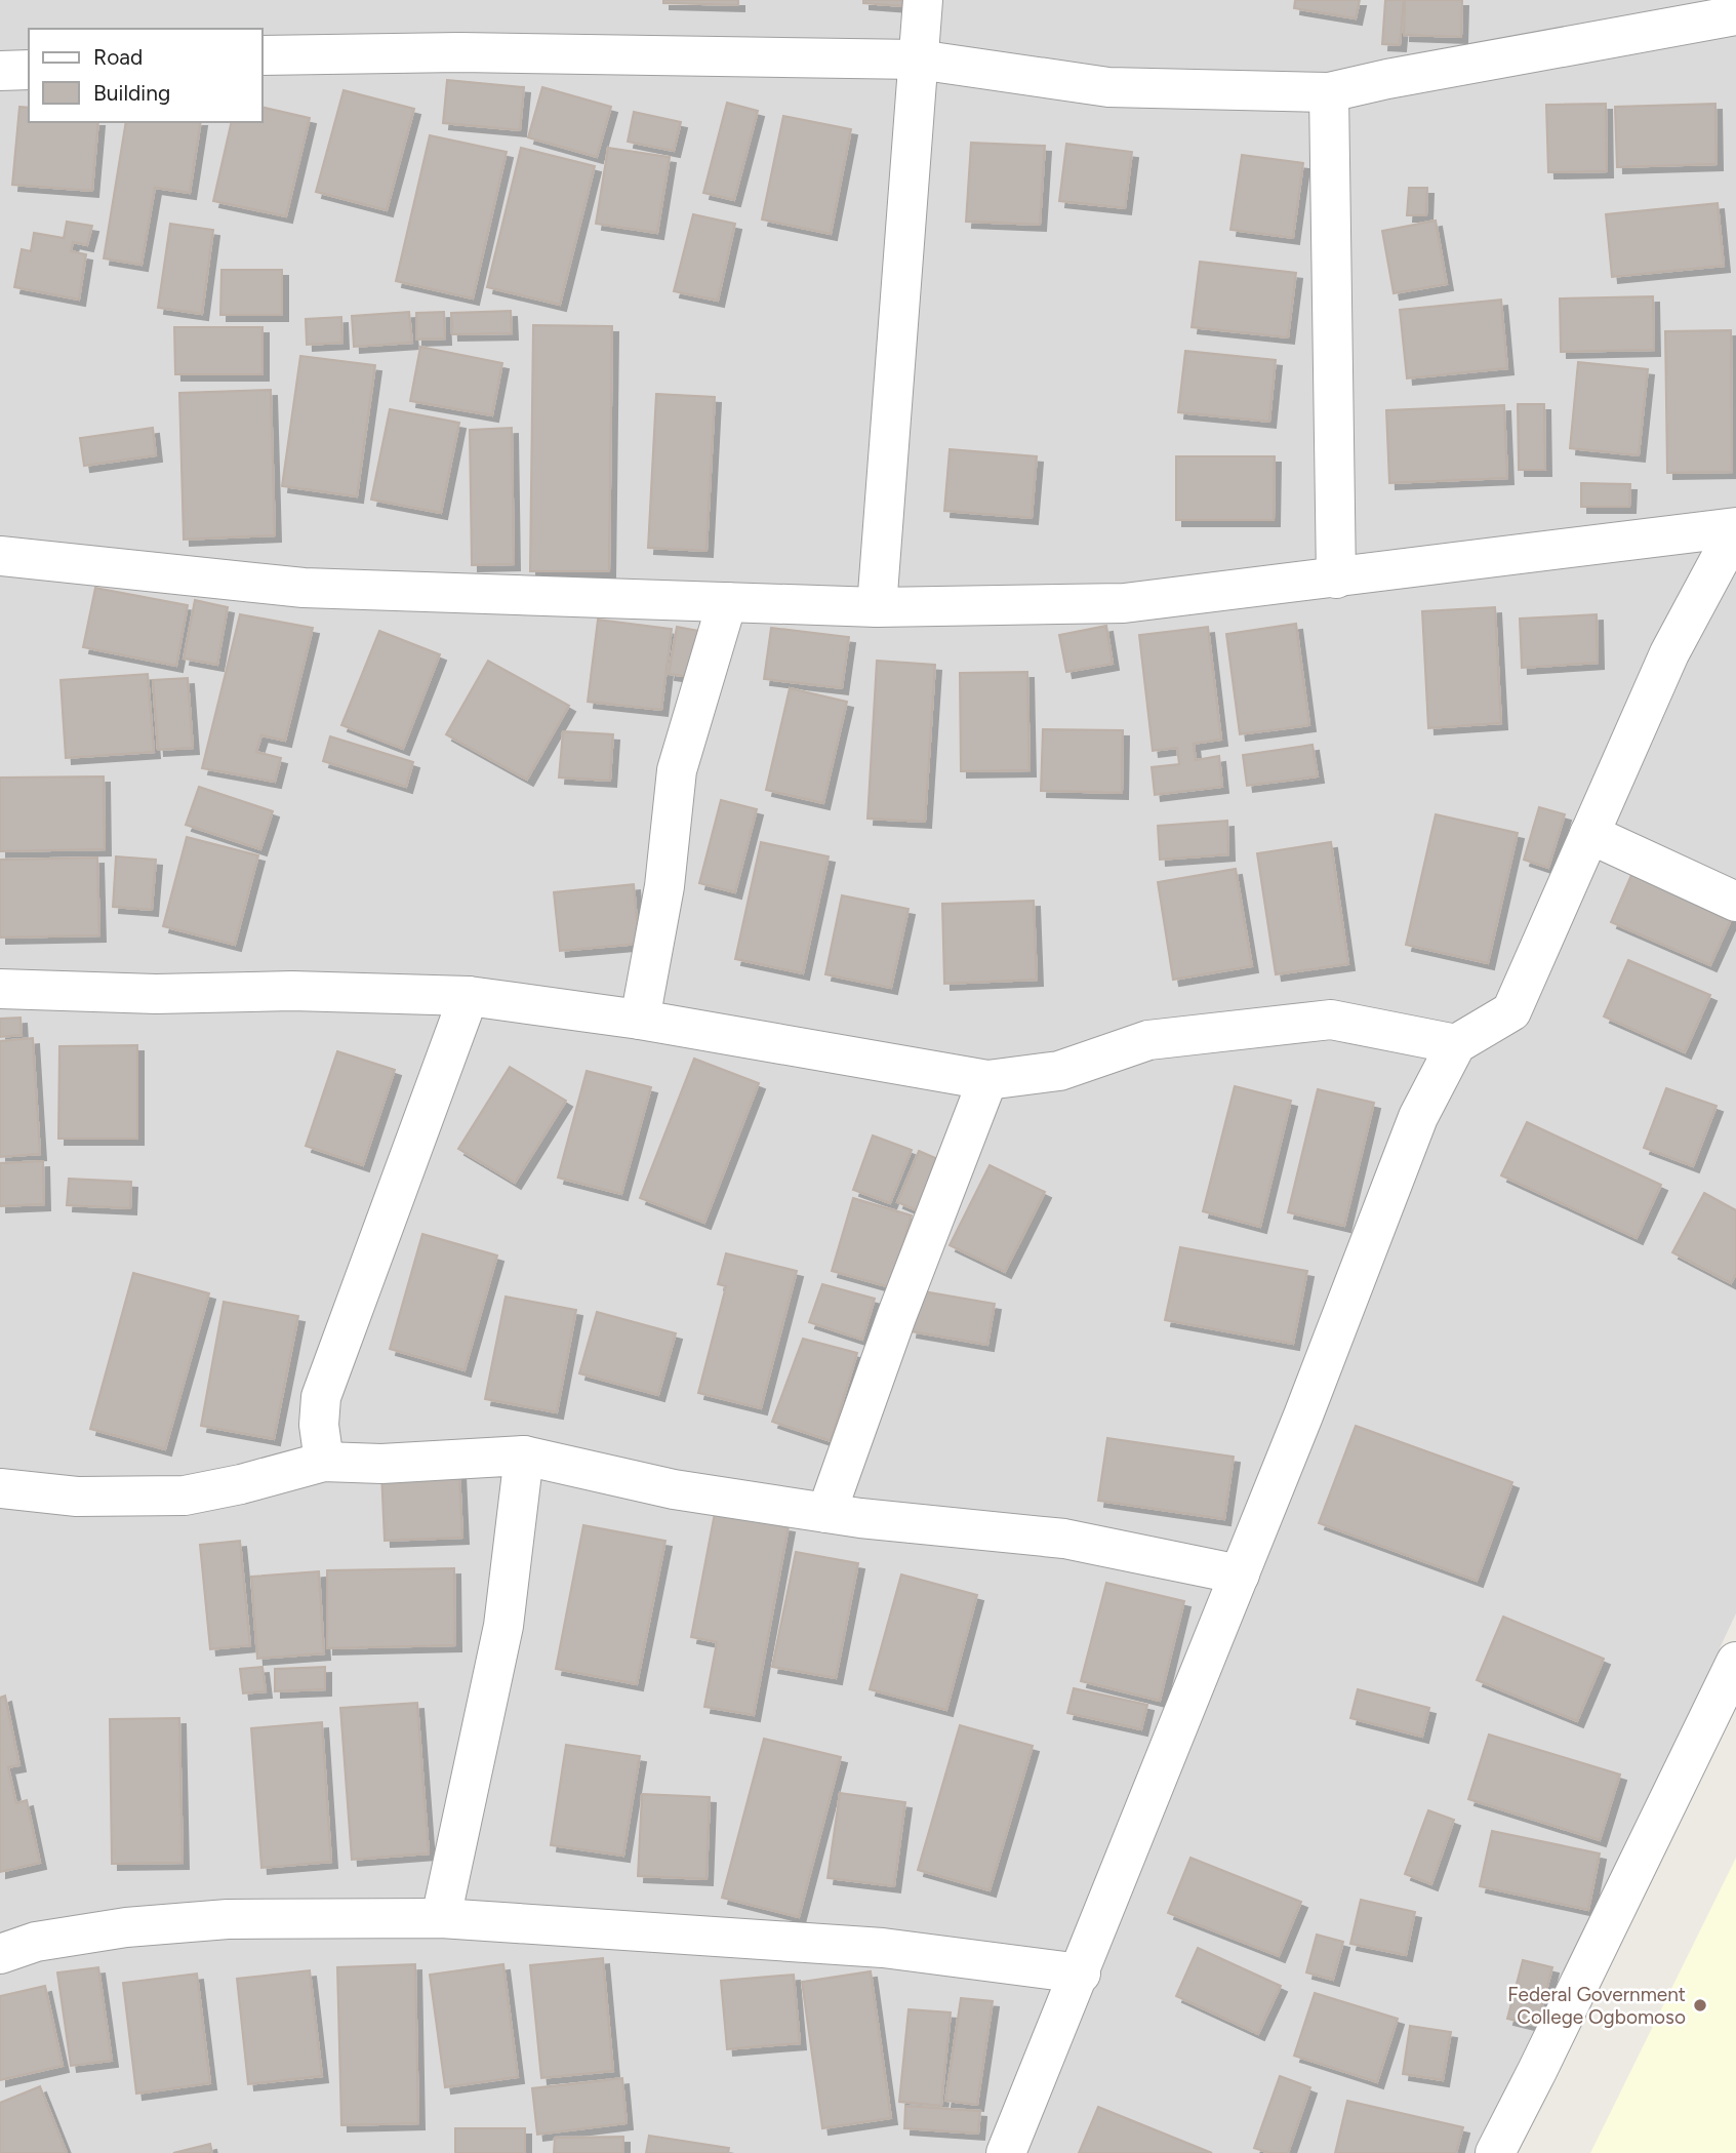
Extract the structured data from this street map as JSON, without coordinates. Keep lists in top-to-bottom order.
{
  "places": ["Federal Government College Ogbomoso"],
  "legend": ["Road", "Building"]
}
